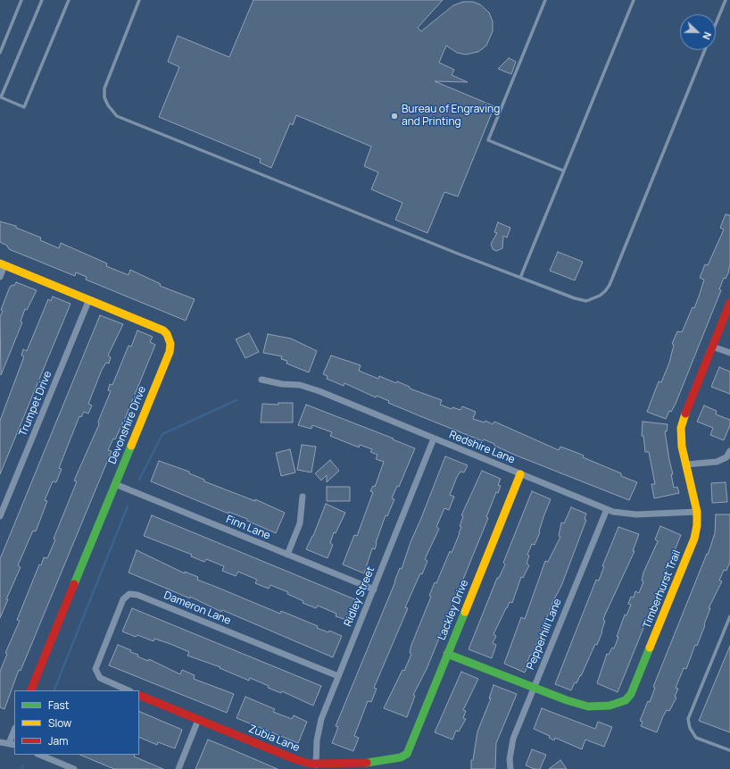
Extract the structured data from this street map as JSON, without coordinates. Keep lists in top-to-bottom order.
{
  "streets": {
    "street": [
      "Trumpet Drive",
      "Devonshire Drive",
      "Redshire Lane",
      "Finn Lane",
      "Timberhurst Trail",
      "Ridley Street",
      "Dameron Lane",
      "Lackley Drive",
      "Pepperhill Lane",
      "Zubia Lane"
    ]
  },
  "crossings": [
    ["Trumpet Drive", "Devonshire Drive"],
    ["Devonshire Drive", "Finn Lane"],
    ["Redshire Lane", "Timberhurst Trail"],
    ["Redshire Lane", "Ridley Street"],
    ["Redshire Lane", "Lackley Drive"],
    ["Redshire Lane", "Pepperhill Lane"],
    ["Finn Lane", "Ridley Street"],
    ["Timberhurst Trail", "Lackley Drive"],
    ["Timberhurst Trail", "Pepperhill Lane"],
    ["Ridley Street", "Dameron Lane"],
    ["Ridley Street", "Zubia Lane"],
    ["Lackley Drive", "Zubia Lane"]
  ],
  "places": ["Bureau of Engraving and Printing"],
  "legend": ["Fast", "Slow", "Jam"],
  "north": "right"
}
